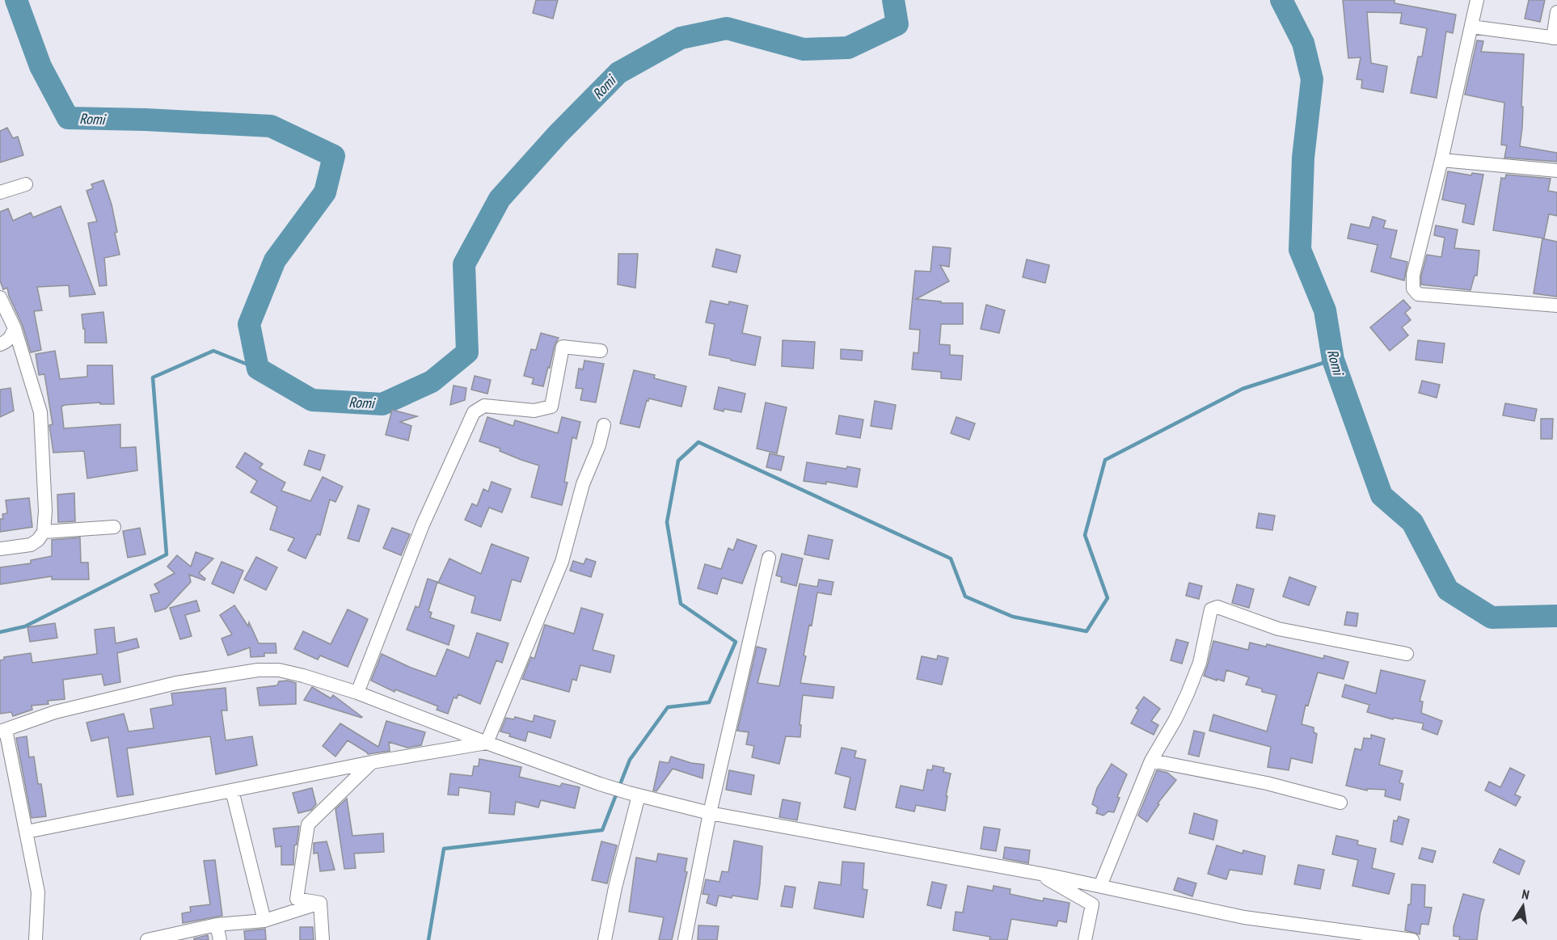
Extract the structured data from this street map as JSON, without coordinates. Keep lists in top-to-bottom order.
{
  "water": ["Romi"],
  "north": "top"
}
